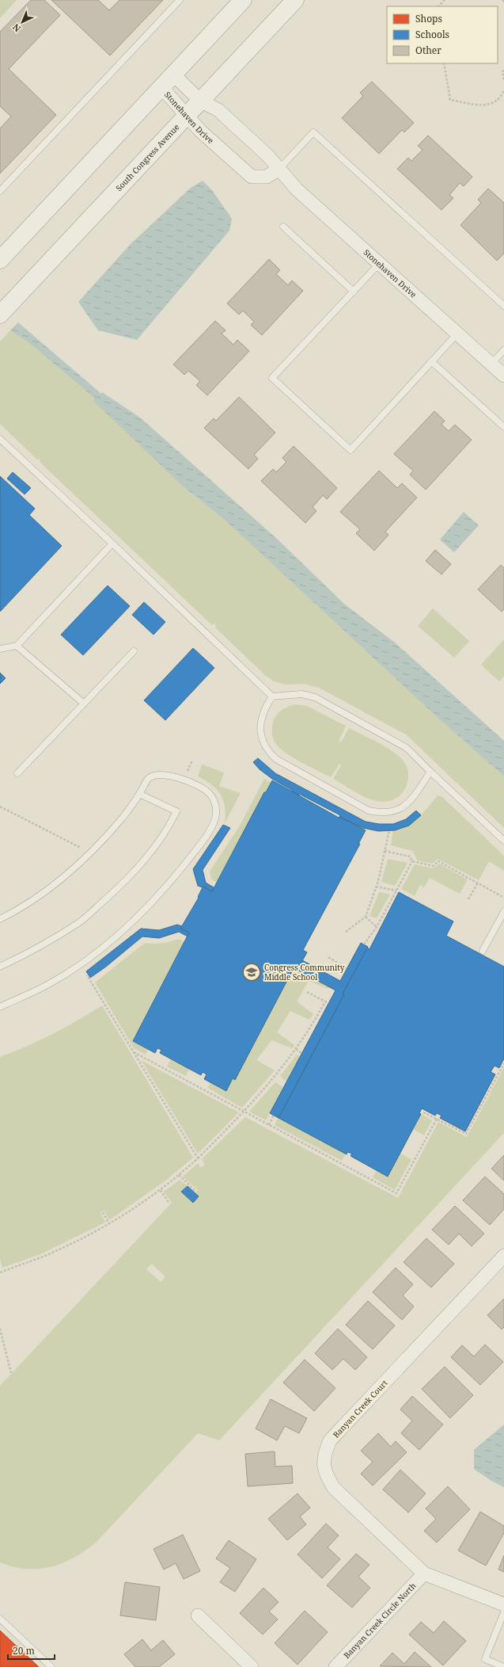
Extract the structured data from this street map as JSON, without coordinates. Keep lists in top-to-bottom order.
{
  "streets": {
    "main road": ["South Congress Avenue"],
    "street": ["Stonehaven Drive", "Banyan Creek Court", "Banyan Creek Circle North"]
  },
  "crossings": [
    ["Stonehaven Drive", "South Congress Avenue"],
    ["Banyan Creek Court", "Banyan Creek Circle North"]
  ],
  "places": {
    "school or university": ["Congress Community Middle School"]
  },
  "legend": ["Shops", "Schools", "Other"],
  "scale_bar": "20 m",
  "north": "bottom left"
}
